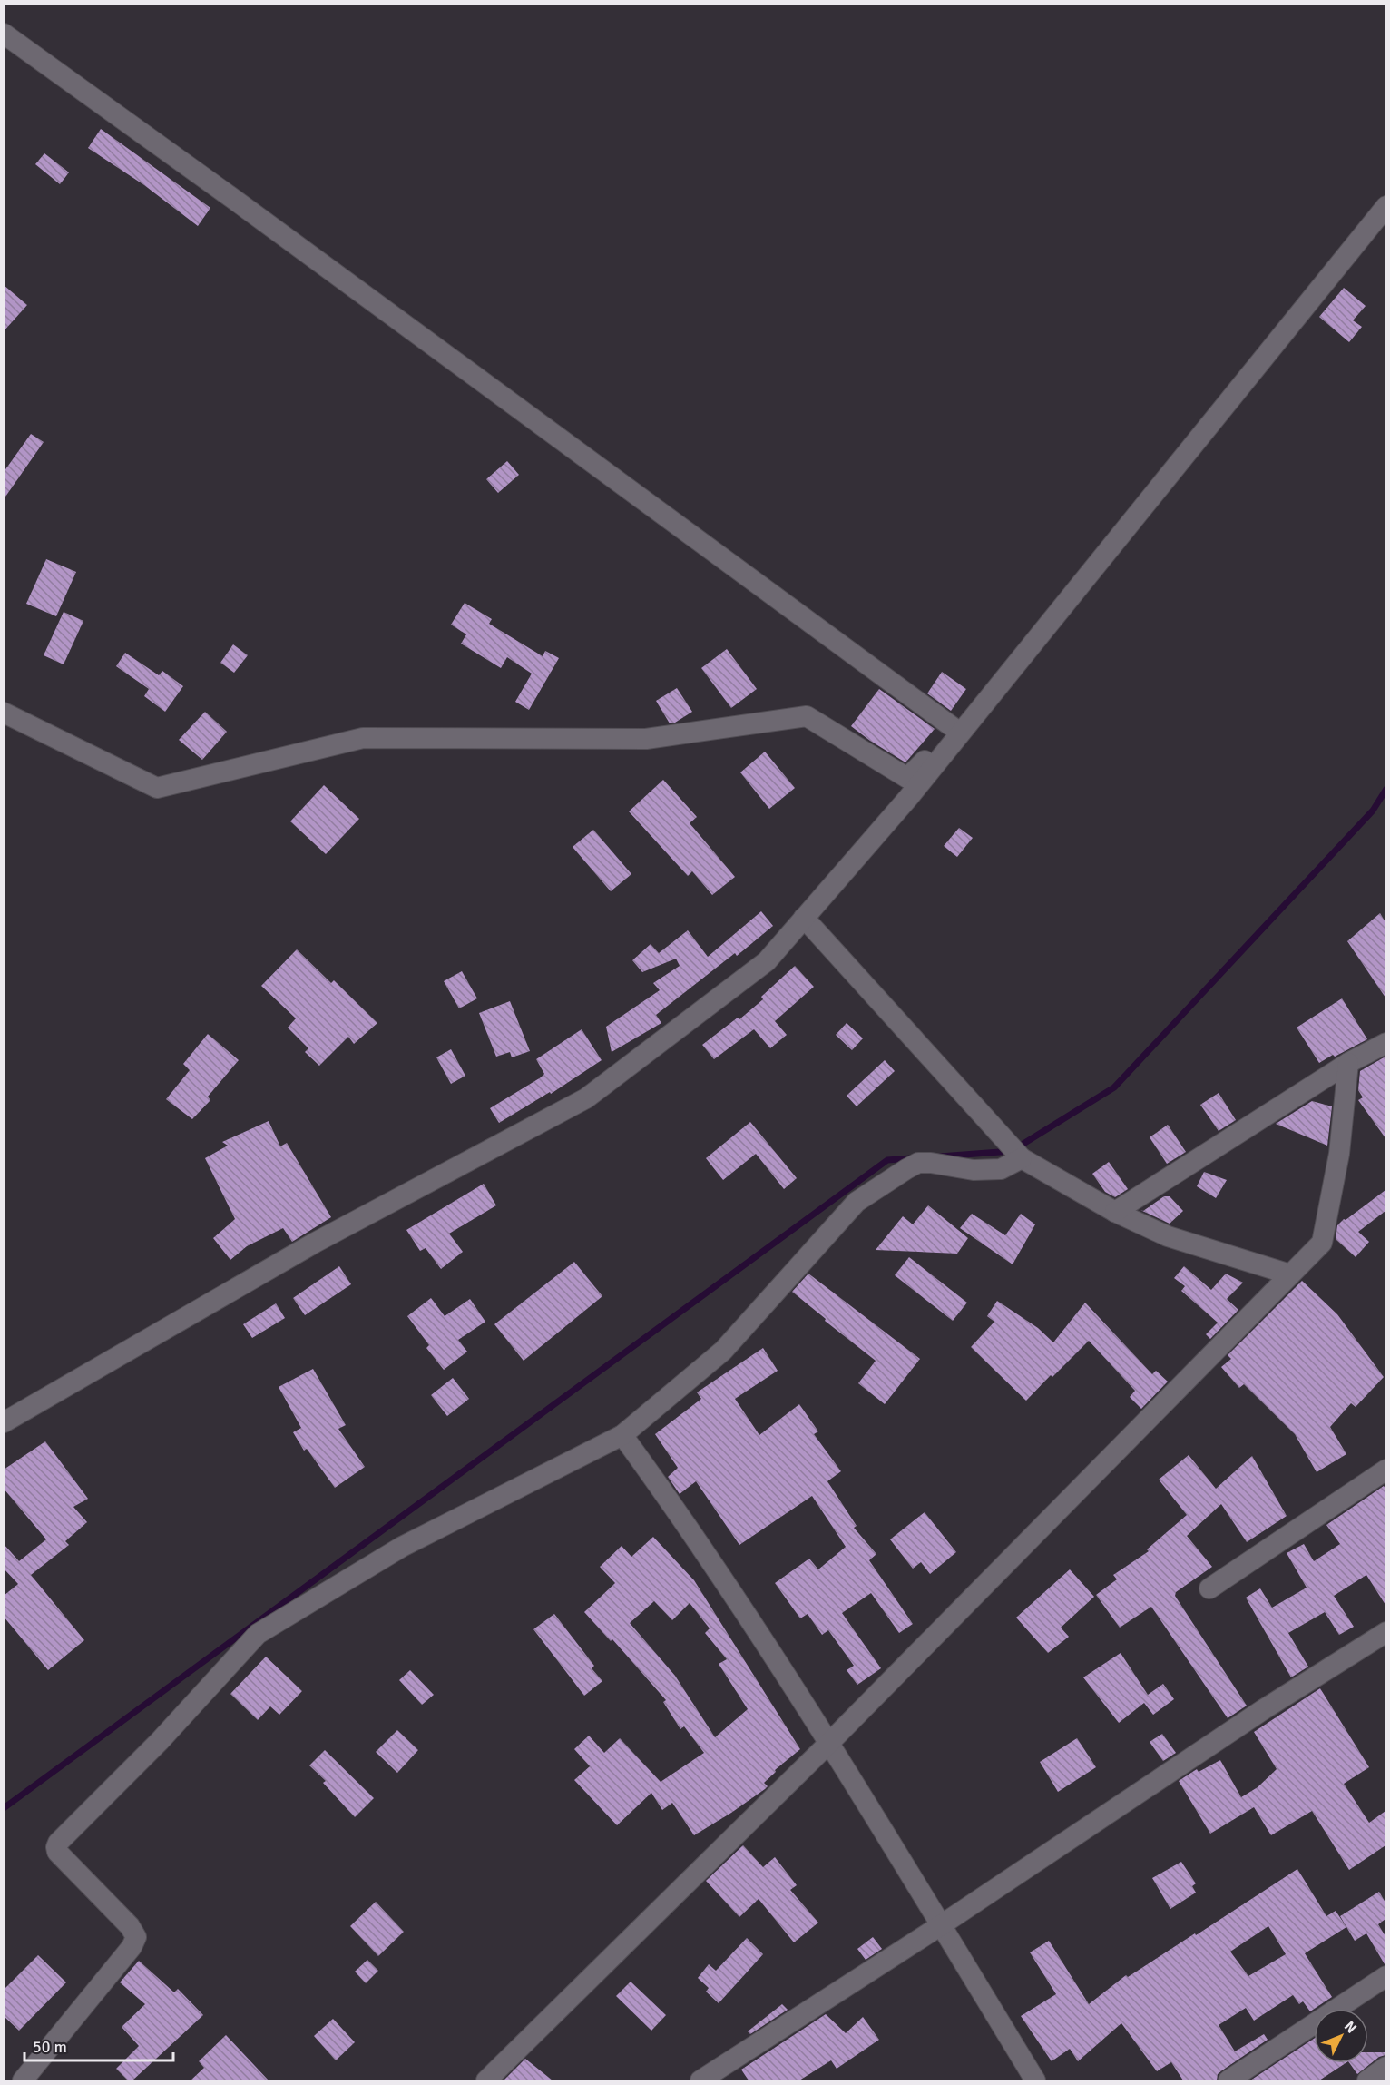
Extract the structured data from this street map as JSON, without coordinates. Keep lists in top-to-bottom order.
{
  "scale_bar": "50 m",
  "north": "top right"
}
